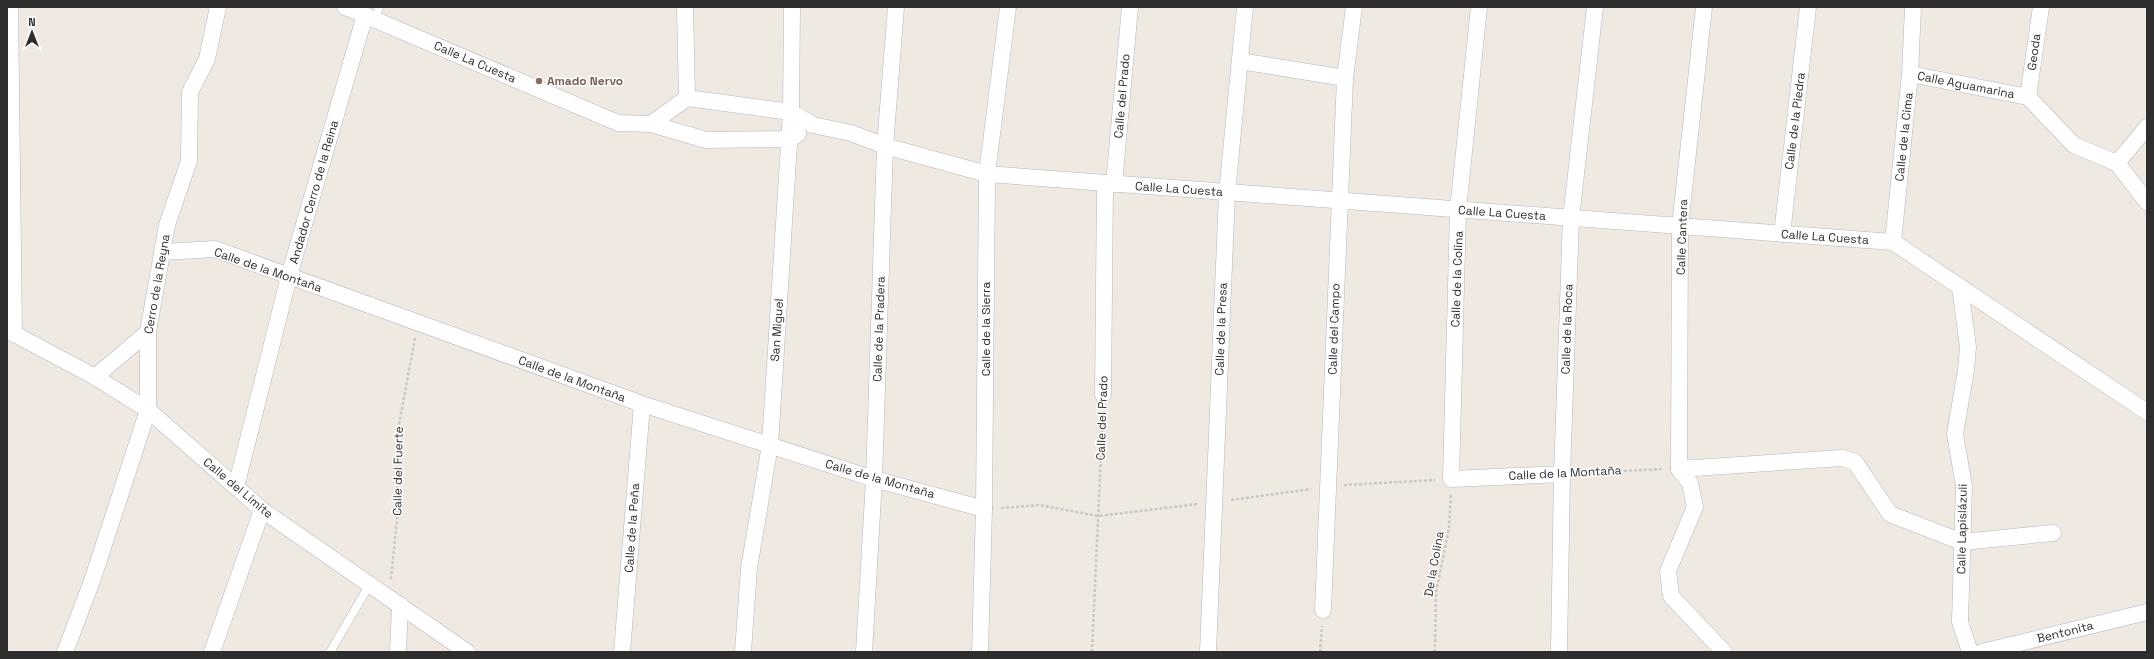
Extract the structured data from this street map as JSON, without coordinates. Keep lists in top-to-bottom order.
{
  "streets": {
    "street": [
      "Geoda",
      "Calle La Cuesta",
      "Calle Aguamarina",
      "Calle del Prado",
      "Calle de la Piedra",
      "Calle de la Cima",
      "Andador Cerro de la Reina",
      "Calle Cantera",
      "Calle de la Montaña",
      "Calle de la Colina",
      "Cerro de la Reyna",
      "Calle de la Pradera",
      "Calle de la Sierra",
      "Calle de la Presa",
      "Calle del Campo",
      "Calle de la Roca",
      "San Miguel",
      "Calle del Límite",
      "Calle de la Peña",
      "Calle Lapislázuli",
      "Bentonita"
    ],
    "path": ["Calle del Fuerte", "De la Colina"]
  },
  "crossings": [
    ["Geoda", "Calle Aguamarina"],
    ["Calle La Cuesta", "Calle del Prado"],
    ["Calle La Cuesta", "Calle de la Piedra"],
    ["Calle La Cuesta", "Calle de la Cima"],
    ["Calle La Cuesta", "Andador Cerro de la Reina"],
    ["Calle La Cuesta", "Calle Cantera"],
    ["Calle La Cuesta", "Calle de la Colina"],
    ["Calle La Cuesta", "Calle de la Pradera"],
    ["Calle La Cuesta", "Calle de la Sierra"],
    ["Calle La Cuesta", "Calle de la Presa"],
    ["Calle La Cuesta", "Calle del Campo"],
    ["Calle La Cuesta", "Calle de la Roca"],
    ["Calle La Cuesta", "San Miguel"],
    ["Calle La Cuesta", "Calle Lapislázuli"],
    ["Calle Aguamarina", "Calle de la Cima"],
    ["Andador Cerro de la Reina", "Calle de la Montaña"],
    ["Andador Cerro de la Reina", "Calle del Límite"],
    ["Calle Cantera", "Calle de la Montaña"],
    ["Calle de la Montaña", "Calle de la Colina"],
    ["Calle de la Montaña", "Cerro de la Reyna"],
    ["Calle de la Montaña", "Calle de la Pradera"],
    ["Calle de la Montaña", "Calle de la Sierra"],
    ["Calle de la Montaña", "Calle de la Roca"],
    ["Calle de la Montaña", "San Miguel"],
    ["Calle de la Montaña", "Calle del Fuerte"],
    ["Calle de la Montaña", "Calle de la Peña"],
    ["Calle de la Montaña", "De la Colina"],
    ["Calle de la Colina", "De la Colina"],
    ["Cerro de la Reyna", "Calle del Límite"],
    ["Calle del Fuerte", "Calle del Límite"]
  ],
  "places": ["Amado Nervo"],
  "north": "top"
}
